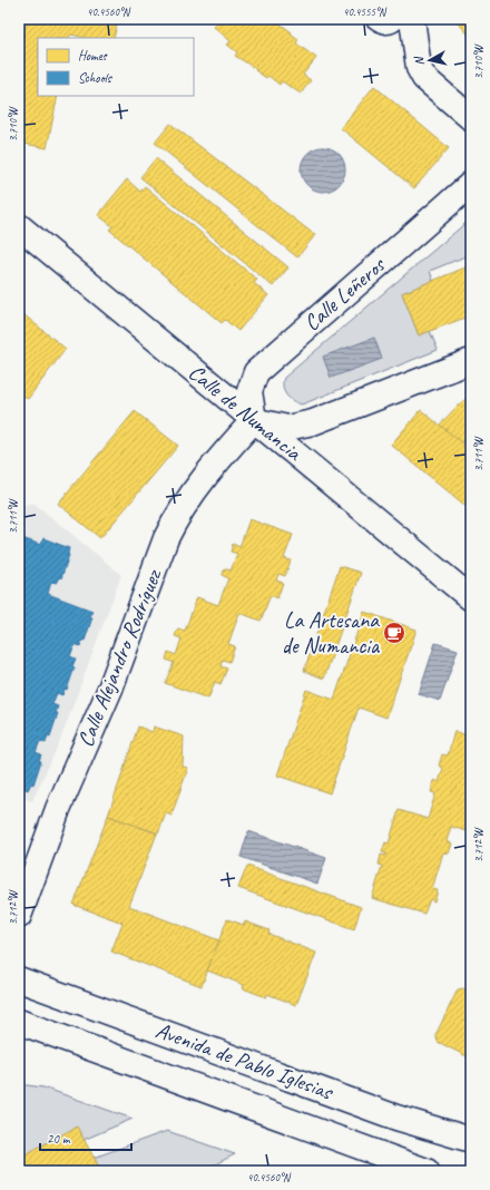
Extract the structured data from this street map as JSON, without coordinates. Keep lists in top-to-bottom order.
{
  "streets": {
    "street": [
      "Calle Leñeros",
      "Calle de Numancia",
      "Calle Alejandro Rodríguez",
      "Avenida de Pablo Iglesias"
    ]
  },
  "crossings": [
    ["Calle Leñeros", "Calle de Numancia"],
    ["Calle Leñeros", "Calle Alejandro Rodríguez"],
    ["Calle de Numancia", "Calle Alejandro Rodríguez"]
  ],
  "places": {
    "cafe": ["La Artesana de Numancia"]
  },
  "legend": ["Homes", "Schools"],
  "scale_bar": "20 m",
  "north": "left",
  "coordinates": [
    "40.4560°N",
    "40.4555°N",
    "3.710°W",
    "3.711°W",
    "3.712°W"
  ]
}
